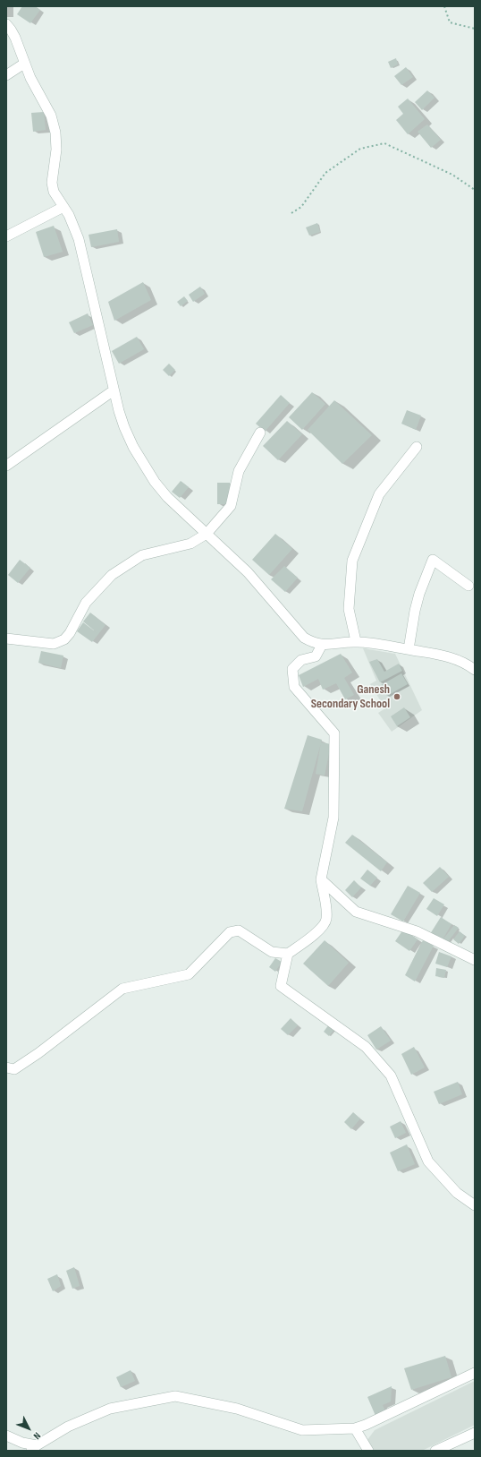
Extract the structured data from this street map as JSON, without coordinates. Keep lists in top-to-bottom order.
{
  "places": ["Ganesh Secondary School"],
  "north": "bottom right"
}
